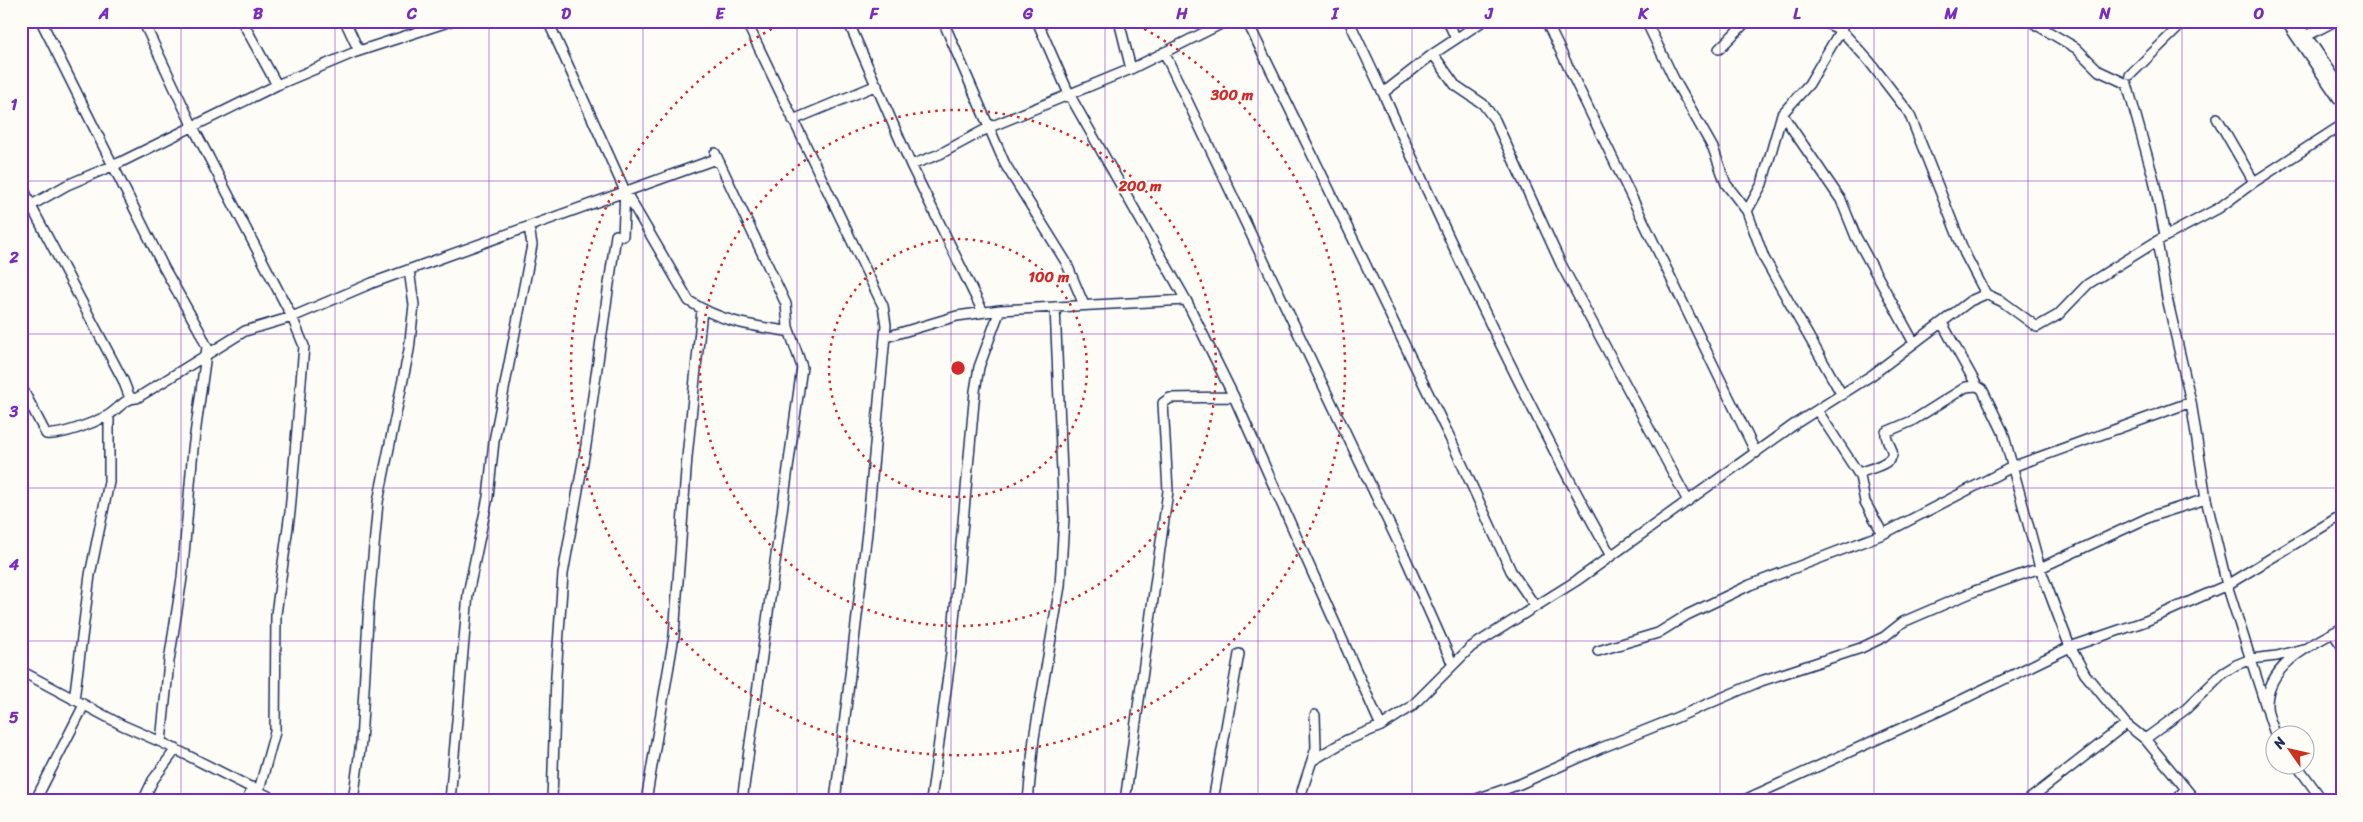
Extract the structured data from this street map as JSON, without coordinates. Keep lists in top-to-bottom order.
{
  "north": "top left",
  "grid": {
    "columns": [
      "A",
      "B",
      "C",
      "D",
      "E",
      "F",
      "G",
      "H",
      "I",
      "J",
      "K",
      "L",
      "M",
      "N",
      "O"
    ],
    "rows": [
      "1",
      "2",
      "3",
      "4",
      "5"
    ]
  },
  "rings": ["300 m", "200 m", "100 m"]
}
